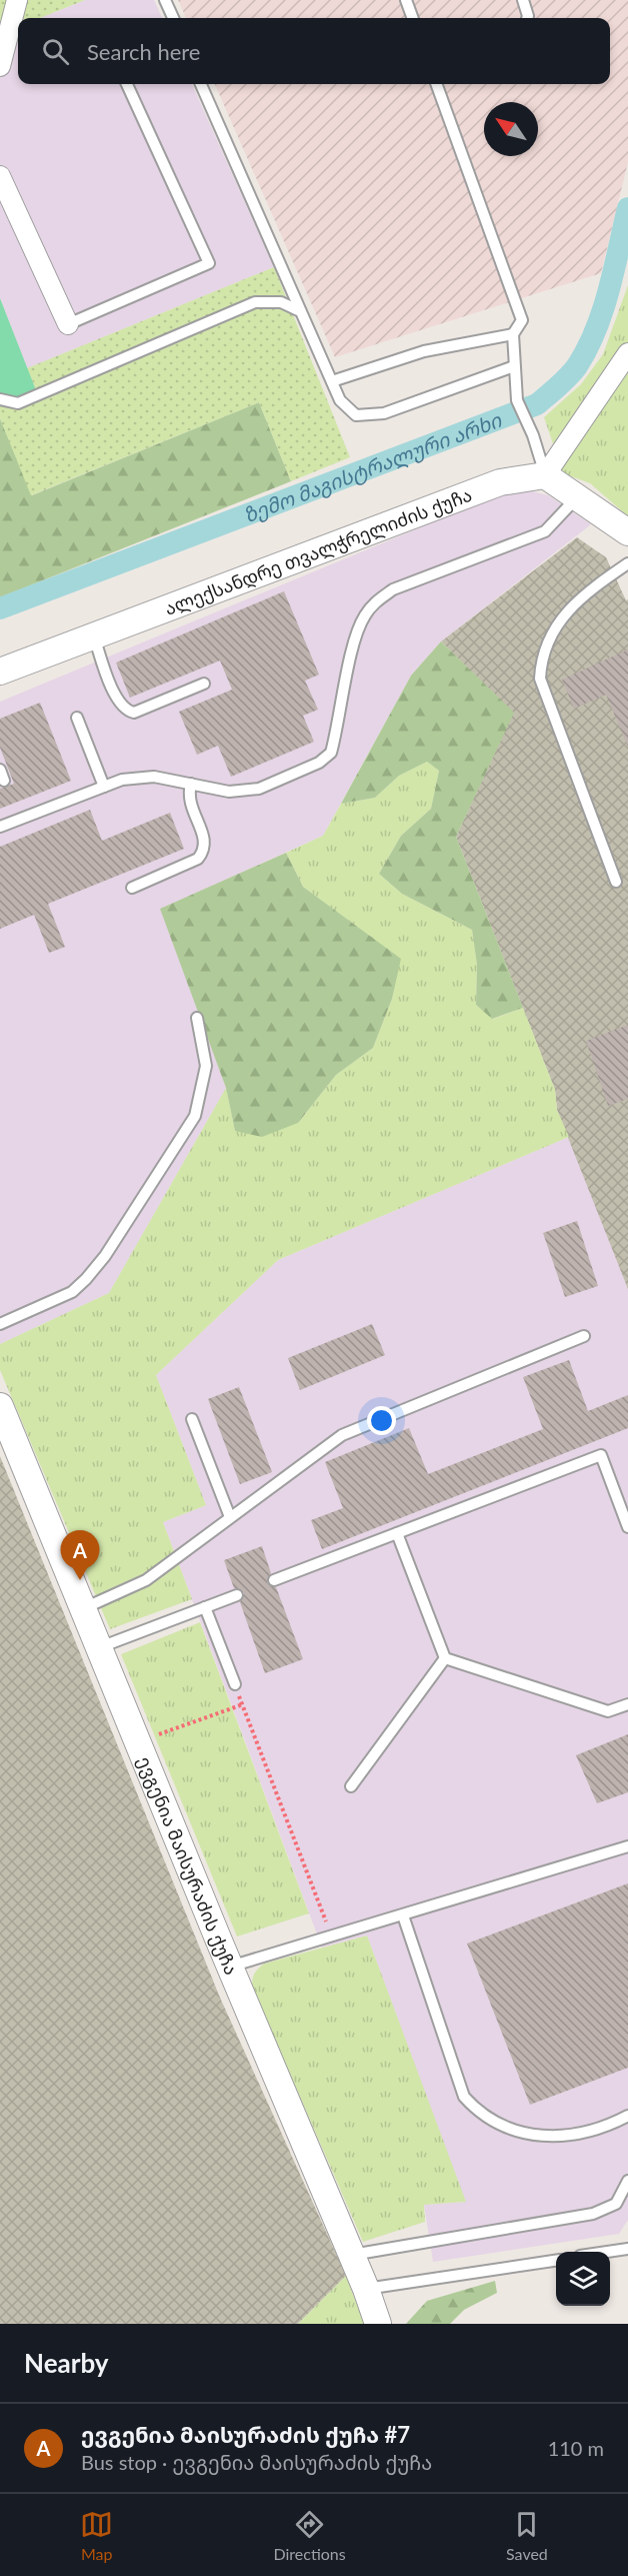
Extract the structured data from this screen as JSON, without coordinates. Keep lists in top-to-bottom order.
{
  "streets": {
    "street": ["ალექსანდრე თვალჭრელიძის ქუჩა", "ევგენია მაისურაძის ქუჩა"]
  },
  "water": ["ზემო მაგისტრალური არხი"],
  "north": "top left",
  "page": {
    "search": "Search here",
    "pins": "A",
    "heading": "Nearby",
    "list": [
      {
        "mark": "A",
        "name": "ევგენია მაისურაძის ქუჩა #7",
        "note": "Bus stop · ევგენია მაისურაძის ქუჩა",
        "value": "110 m"
      }
    ],
    "nav": ["Map", "Directions", "Saved"]
  }
}
